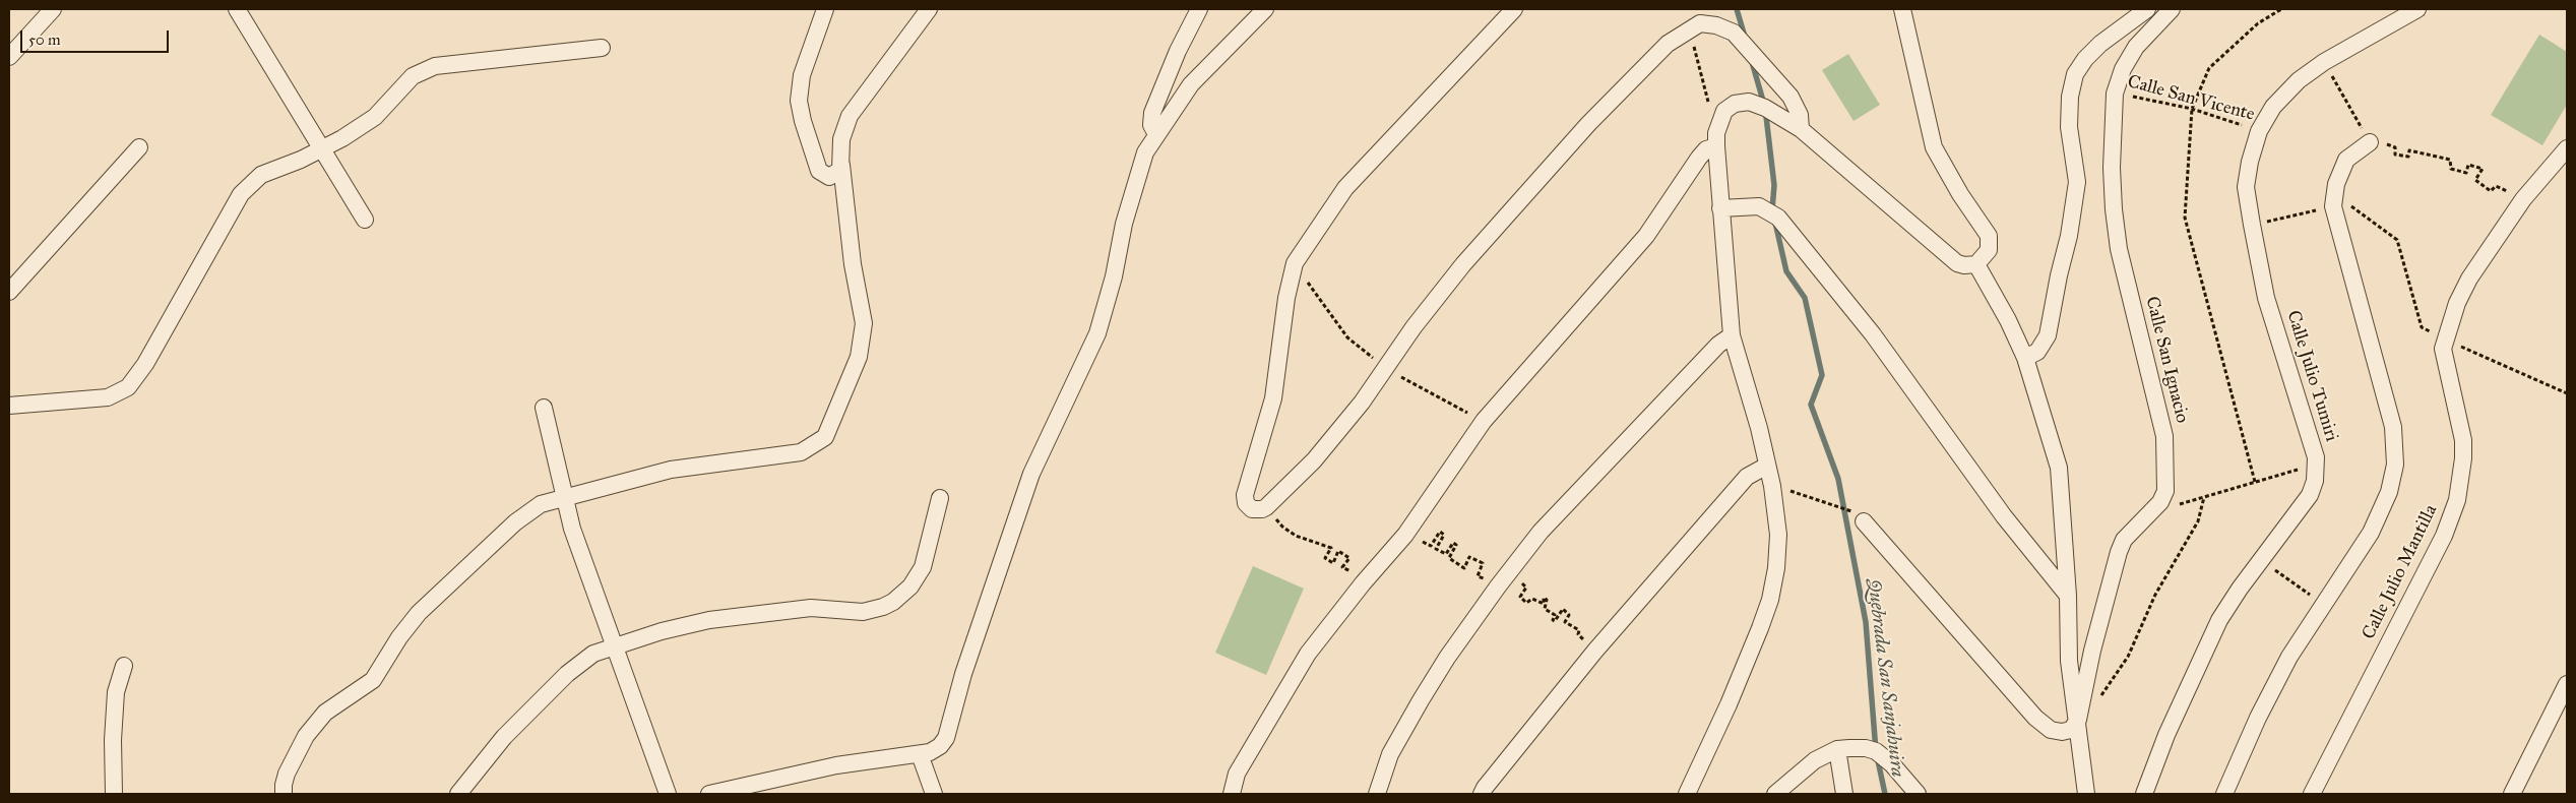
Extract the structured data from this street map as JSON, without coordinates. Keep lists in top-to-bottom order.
{
  "streets": {
    "street": ["Calle San Ignacio", "Calle Julio Tumiri", "Calle Julio Mantilla"],
    "path": ["Calle San Vicente"]
  },
  "crossings": [
    ["Calle San Vicente", "Calle San Ignacio"],
    ["Calle San Vicente", "Calle Julio Tumiri"]
  ],
  "water": ["Quebrada San Sanjahuira"],
  "scale_bar": "50 m"
}
